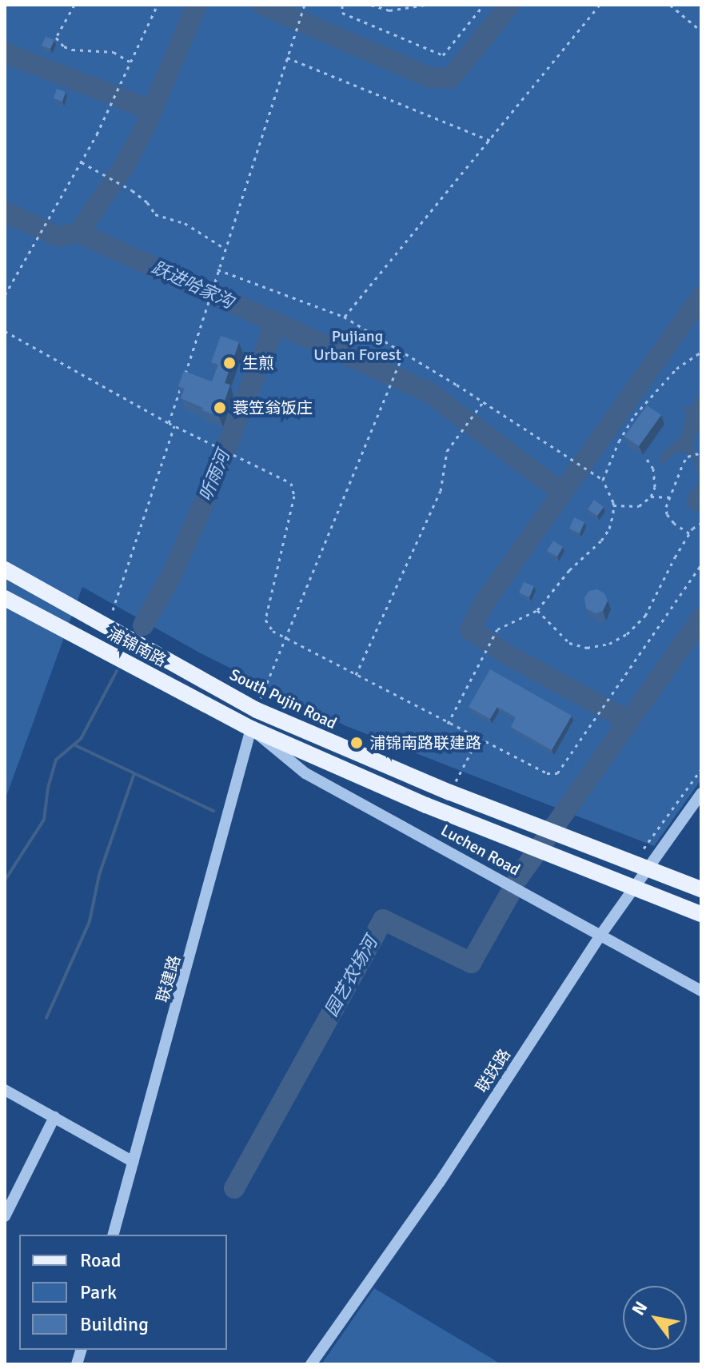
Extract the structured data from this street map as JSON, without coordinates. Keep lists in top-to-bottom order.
{
  "streets": {
    "main road": ["浦锦南路", "South Pujin Road"],
    "street": ["Luchen Road", "联建路", "联跃路"]
  },
  "crossings": [
    ["浦锦南路", "Luchen Road"],
    ["浦锦南路", "联建路"],
    ["South Pujin Road", "联跃路"],
    ["Luchen Road", "联建路"],
    ["Luchen Road", "联跃路"]
  ],
  "water": ["跃进哈家沟", "听雨河", "园艺农场河"],
  "parks": ["Pujiang Urban Forest"],
  "places": ["生煎", "蓑笠翁饭庄", "浦锦南路联建路"],
  "legend": ["Road", "Park", "Building"],
  "north": "top left"
}
